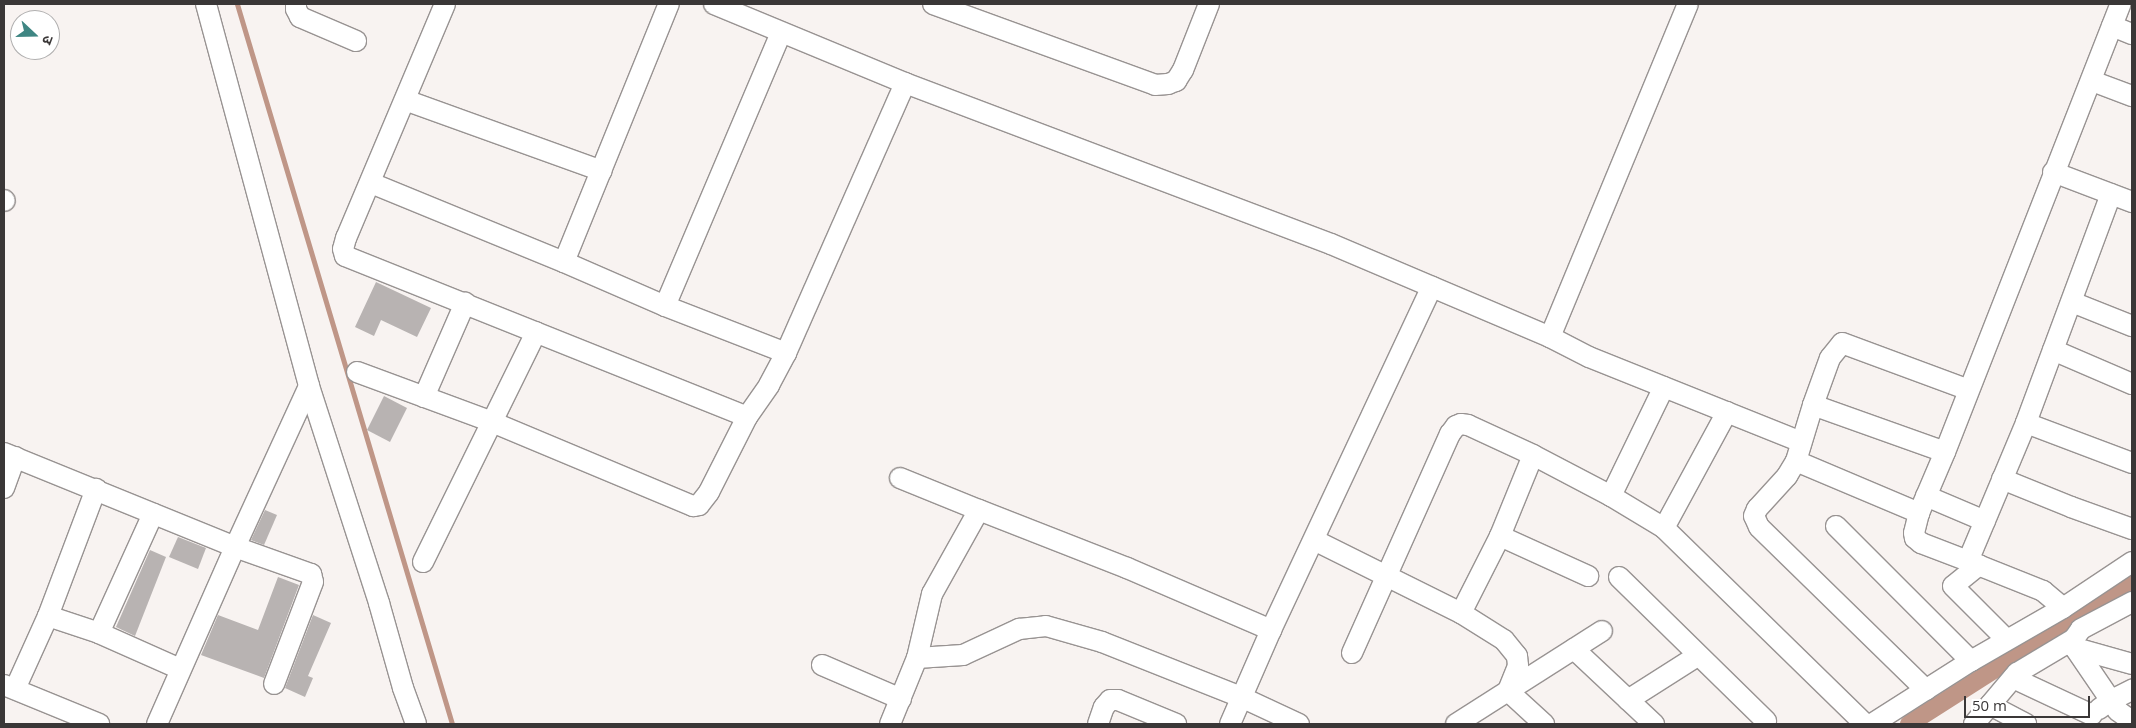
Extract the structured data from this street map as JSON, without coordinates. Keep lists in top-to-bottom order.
{
  "scale_bar": "50 m",
  "north": "right"
}
